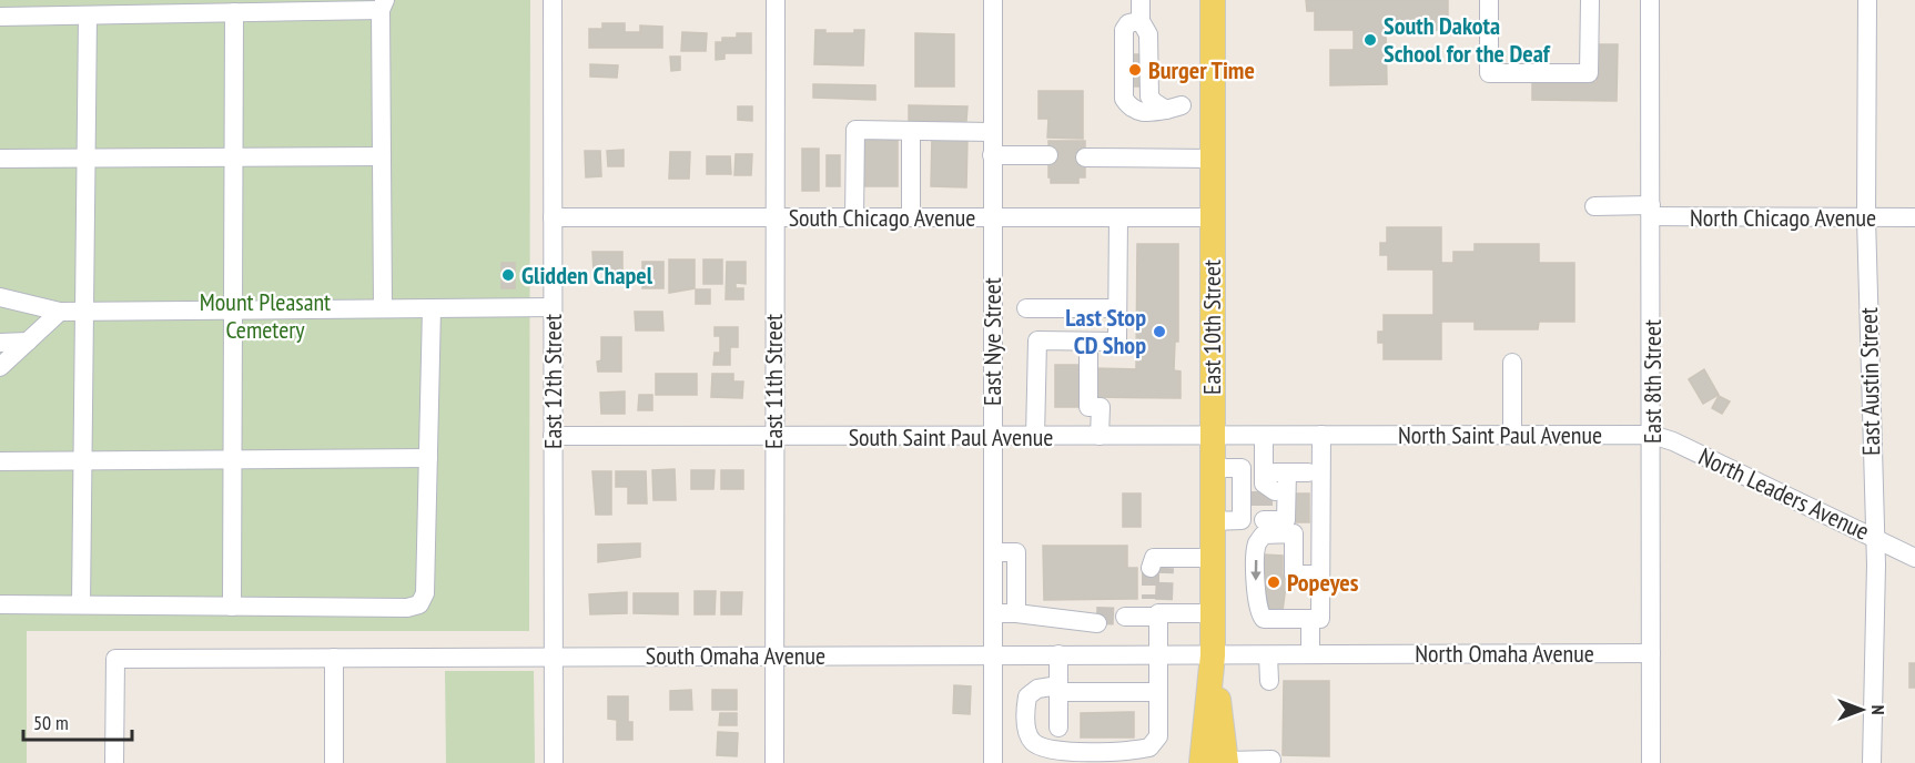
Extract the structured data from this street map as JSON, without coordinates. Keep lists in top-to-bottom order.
{
  "streets": {
    "main road": ["East 10th Street"],
    "street": [
      "South Chicago Avenue",
      "North Chicago Avenue",
      "East Nye Street",
      "East 12th Street",
      "East 11th Street",
      "East 8th Street",
      "East Austin Street",
      "North Saint Paul Avenue",
      "South Saint Paul Avenue",
      "North Leaders Avenue",
      "North Omaha Avenue",
      "South Omaha Avenue"
    ]
  },
  "crossings": [
    ["South Chicago Avenue", "East 10th Street"],
    ["South Chicago Avenue", "East Nye Street"],
    ["South Chicago Avenue", "East 12th Street"],
    ["South Chicago Avenue", "East 11th Street"],
    ["North Chicago Avenue", "East 8th Street"],
    ["North Chicago Avenue", "East Austin Street"],
    ["East 10th Street", "South Saint Paul Avenue"],
    ["East 10th Street", "South Omaha Avenue"],
    ["East Nye Street", "South Saint Paul Avenue"],
    ["East Nye Street", "South Omaha Avenue"],
    ["East 12th Street", "South Saint Paul Avenue"],
    ["East 12th Street", "South Omaha Avenue"],
    ["East 11th Street", "South Saint Paul Avenue"],
    ["East 11th Street", "South Omaha Avenue"],
    ["East 8th Street", "North Saint Paul Avenue"],
    ["East 8th Street", "North Leaders Avenue"],
    ["East 8th Street", "North Omaha Avenue"],
    ["East Austin Street", "North Leaders Avenue"],
    ["North Saint Paul Avenue", "South Saint Paul Avenue"],
    ["North Saint Paul Avenue", "North Leaders Avenue"],
    ["North Omaha Avenue", "South Omaha Avenue"]
  ],
  "parks": ["Mount Pleasant Cemetery"],
  "places": [
    "South Dakota School for the Deaf",
    "Burger Time",
    "Glidden Chapel",
    "Last Stop CD Shop",
    "Popeyes"
  ],
  "scale_bar": "50 m",
  "north": "right"
}
